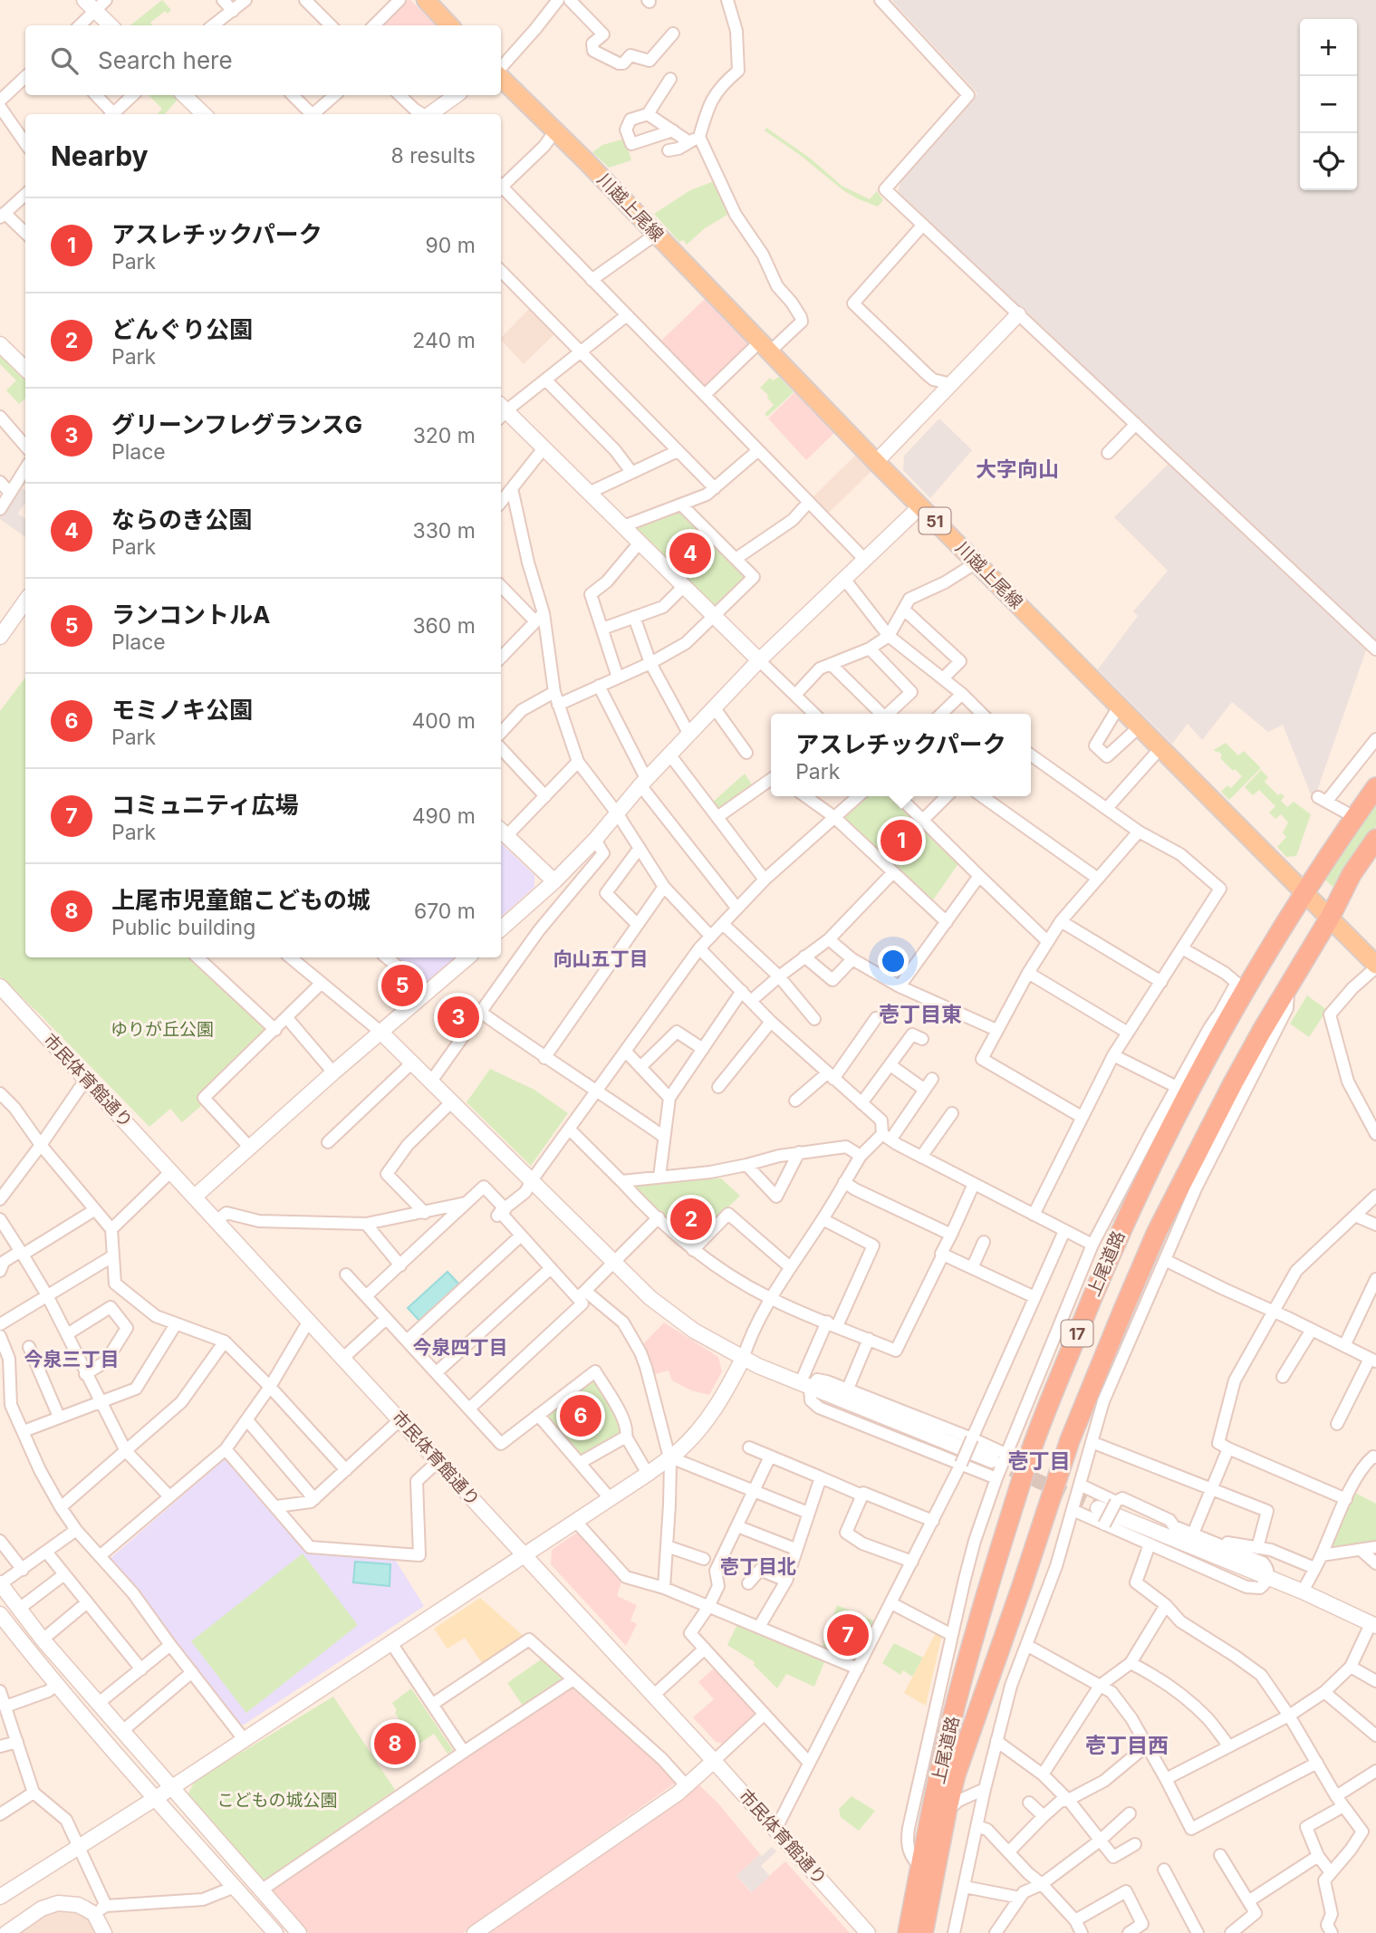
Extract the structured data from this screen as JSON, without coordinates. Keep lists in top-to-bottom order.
{
  "streets": {
    "highway": ["上尾道路", "17"],
    "main road": ["川越上尾線", "51"],
    "street": ["市民体育館通り"]
  },
  "crossings": [
    ["川越上尾線", "上尾道路"]
  ],
  "districts": [
    "大字向山",
    "向山五丁目",
    "壱丁目東",
    "今泉四丁目",
    "今泉三丁目",
    "壱丁目",
    "壱丁目北",
    "壱丁目西"
  ],
  "parks": ["ゆりが丘公園", "こどもの城公園"],
  "page": {
    "map_buttons": ["+", "−"],
    "search": "Search here",
    "heading": ["Nearby", "8 results"],
    "list": [
      {
        "mark": "1",
        "name": "アスレチックパーク",
        "note": "Park",
        "value": "90 m"
      },
      {
        "mark": "2",
        "name": "どんぐり公園",
        "note": "Park",
        "value": "240 m"
      },
      {
        "mark": "3",
        "name": "グリーンフレグランスG",
        "note": "Place",
        "value": "320 m"
      },
      {
        "mark": "4",
        "name": "ならのき公園",
        "note": "Park",
        "value": "330 m"
      },
      {
        "mark": "5",
        "name": "ランコントルA",
        "note": "Place",
        "value": "360 m"
      },
      {
        "mark": "6",
        "name": "モミノキ公園",
        "note": "Park",
        "value": "400 m"
      },
      {
        "mark": "7",
        "name": "コミュニティ広場",
        "note": "Park",
        "value": "490 m"
      },
      {
        "mark": "8",
        "name": "上尾市児童館こどもの城",
        "note": "Public building",
        "value": "670 m"
      }
    ],
    "pins": [
      "4",
      "1",
      "5",
      "3",
      "2",
      "6",
      "7",
      "8"
    ],
    "popup": ["アスレチックパーク", "Park"]
  }
}
